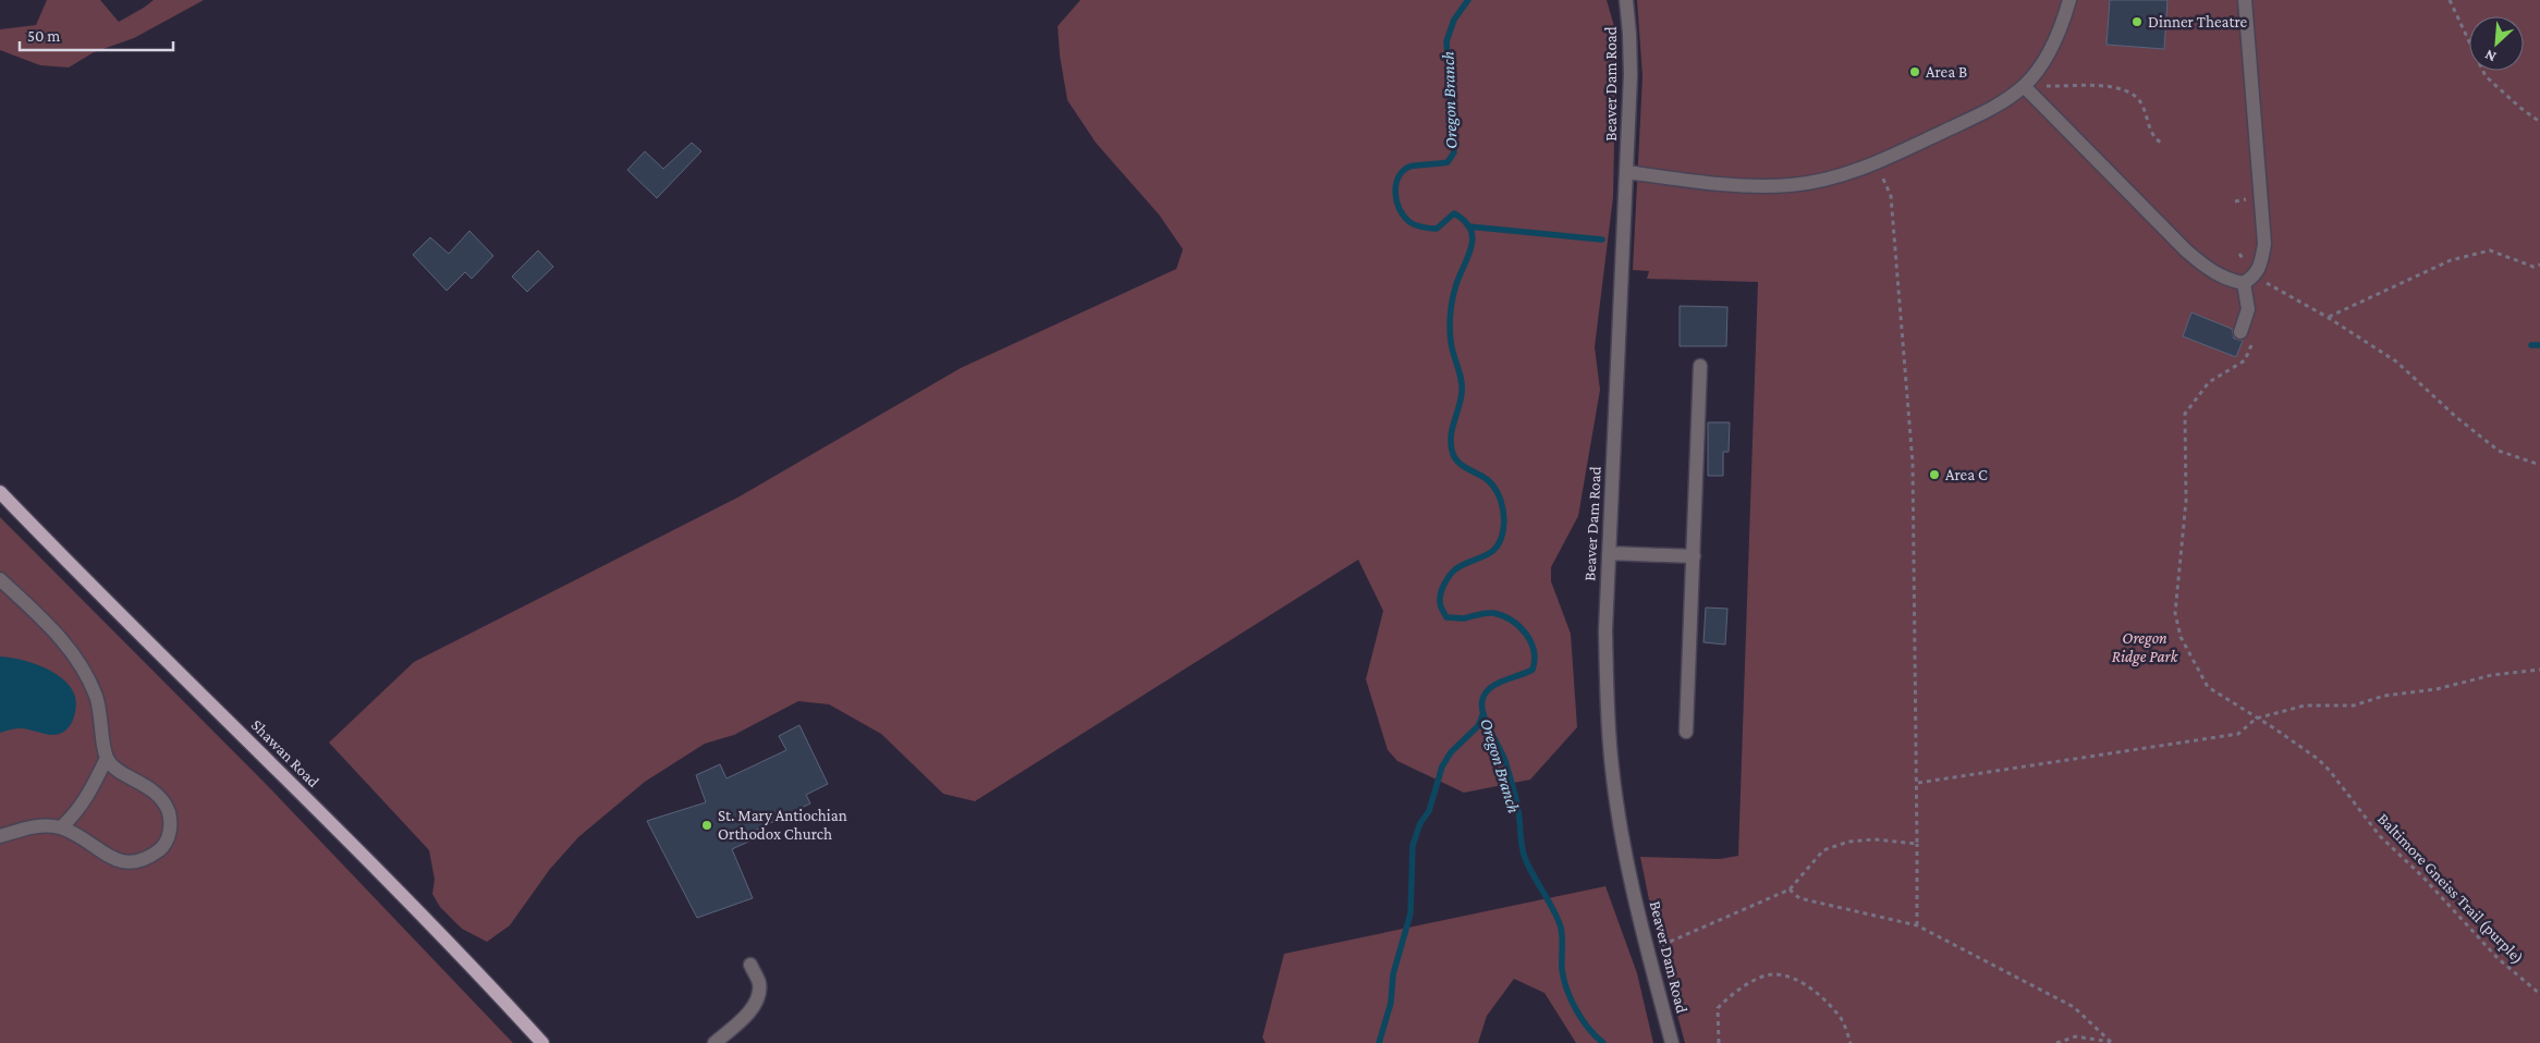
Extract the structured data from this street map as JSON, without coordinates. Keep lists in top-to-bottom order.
{
  "streets": {
    "main road": ["Shawan Road"],
    "street": ["Beaver Dam Road"],
    "path": ["Baltimore Gneiss Trail (purple)"]
  },
  "water": ["Oregon Branch"],
  "parks": ["Oregon Ridge Park"],
  "places": [
    "Dinner Theatre",
    "Area B",
    "Area C",
    "St. Mary Antiochian Orthodox Church"
  ],
  "scale_bar": "50 m",
  "north": "bottom left"
}
